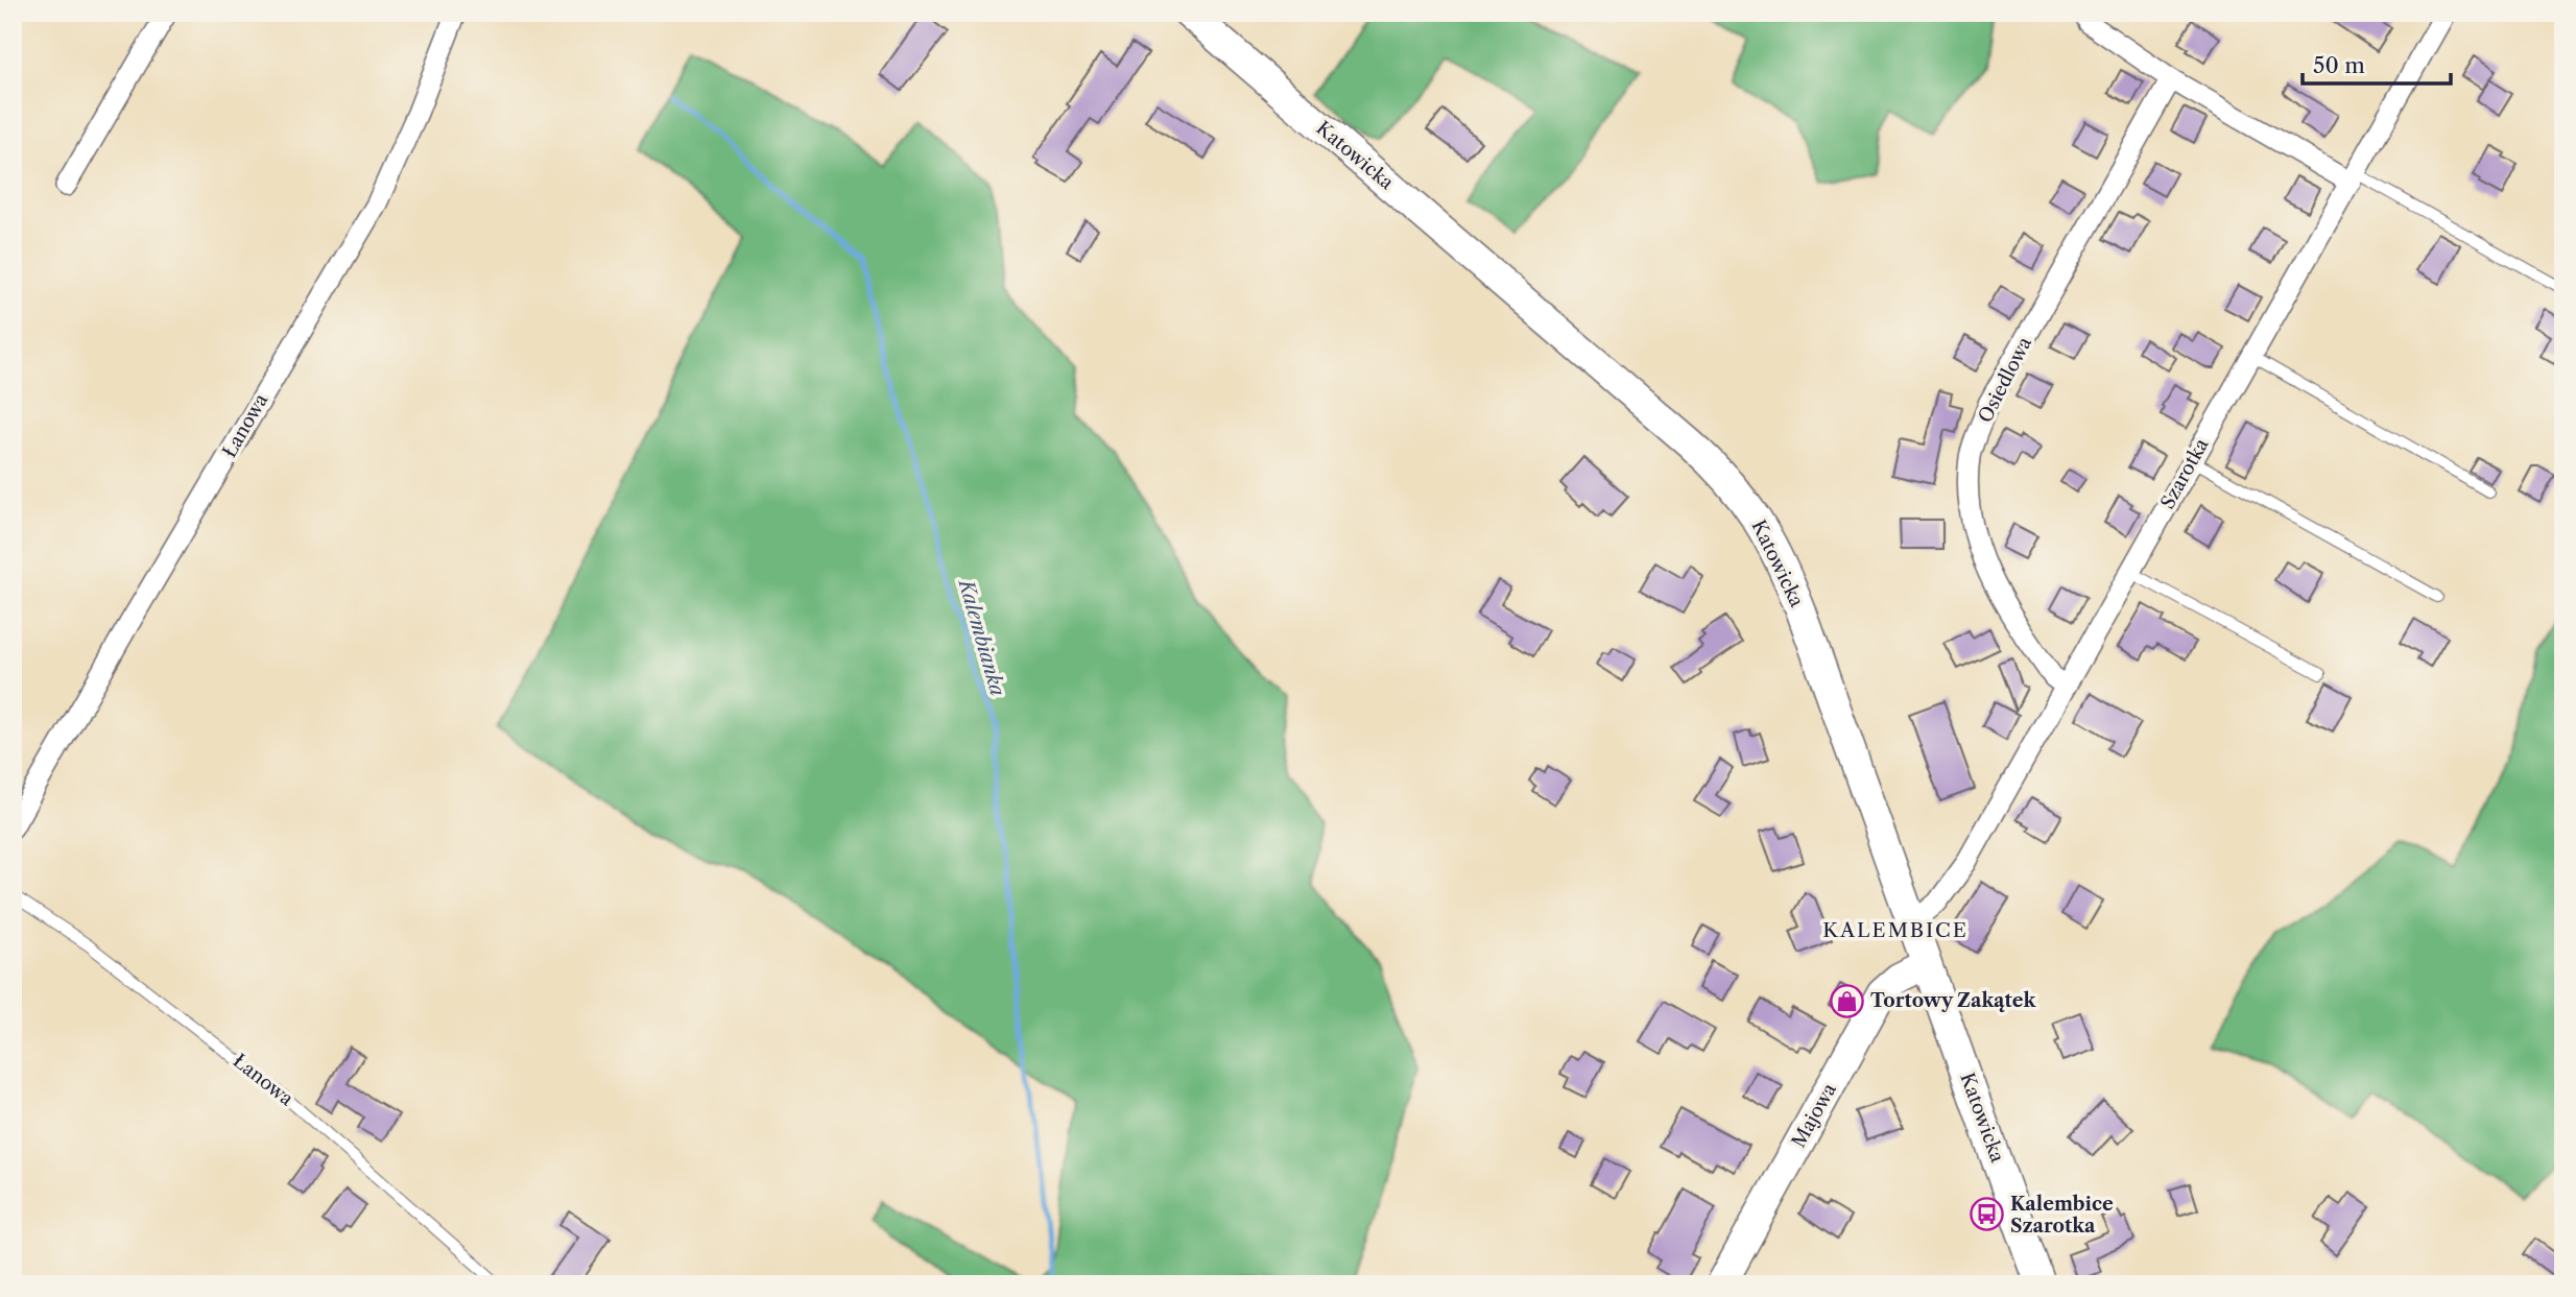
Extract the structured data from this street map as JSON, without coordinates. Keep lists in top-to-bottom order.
{
  "streets": {
    "main road": ["Katowicka", "Majowa"],
    "street": ["Osiedlowa", "Łanowa", "Szarotka"]
  },
  "crossings": [
    ["Katowicka", "Szarotka"],
    ["Katowicka", "Majowa"],
    ["Osiedlowa", "Szarotka"]
  ],
  "districts": ["KALEMBICE"],
  "water": ["Kalembianka"],
  "places": {
    "shop": ["Tortowy Zakątek"],
    "bus stop": ["Kalembice Szarotka"]
  },
  "scale_bar": "50 m"
}
